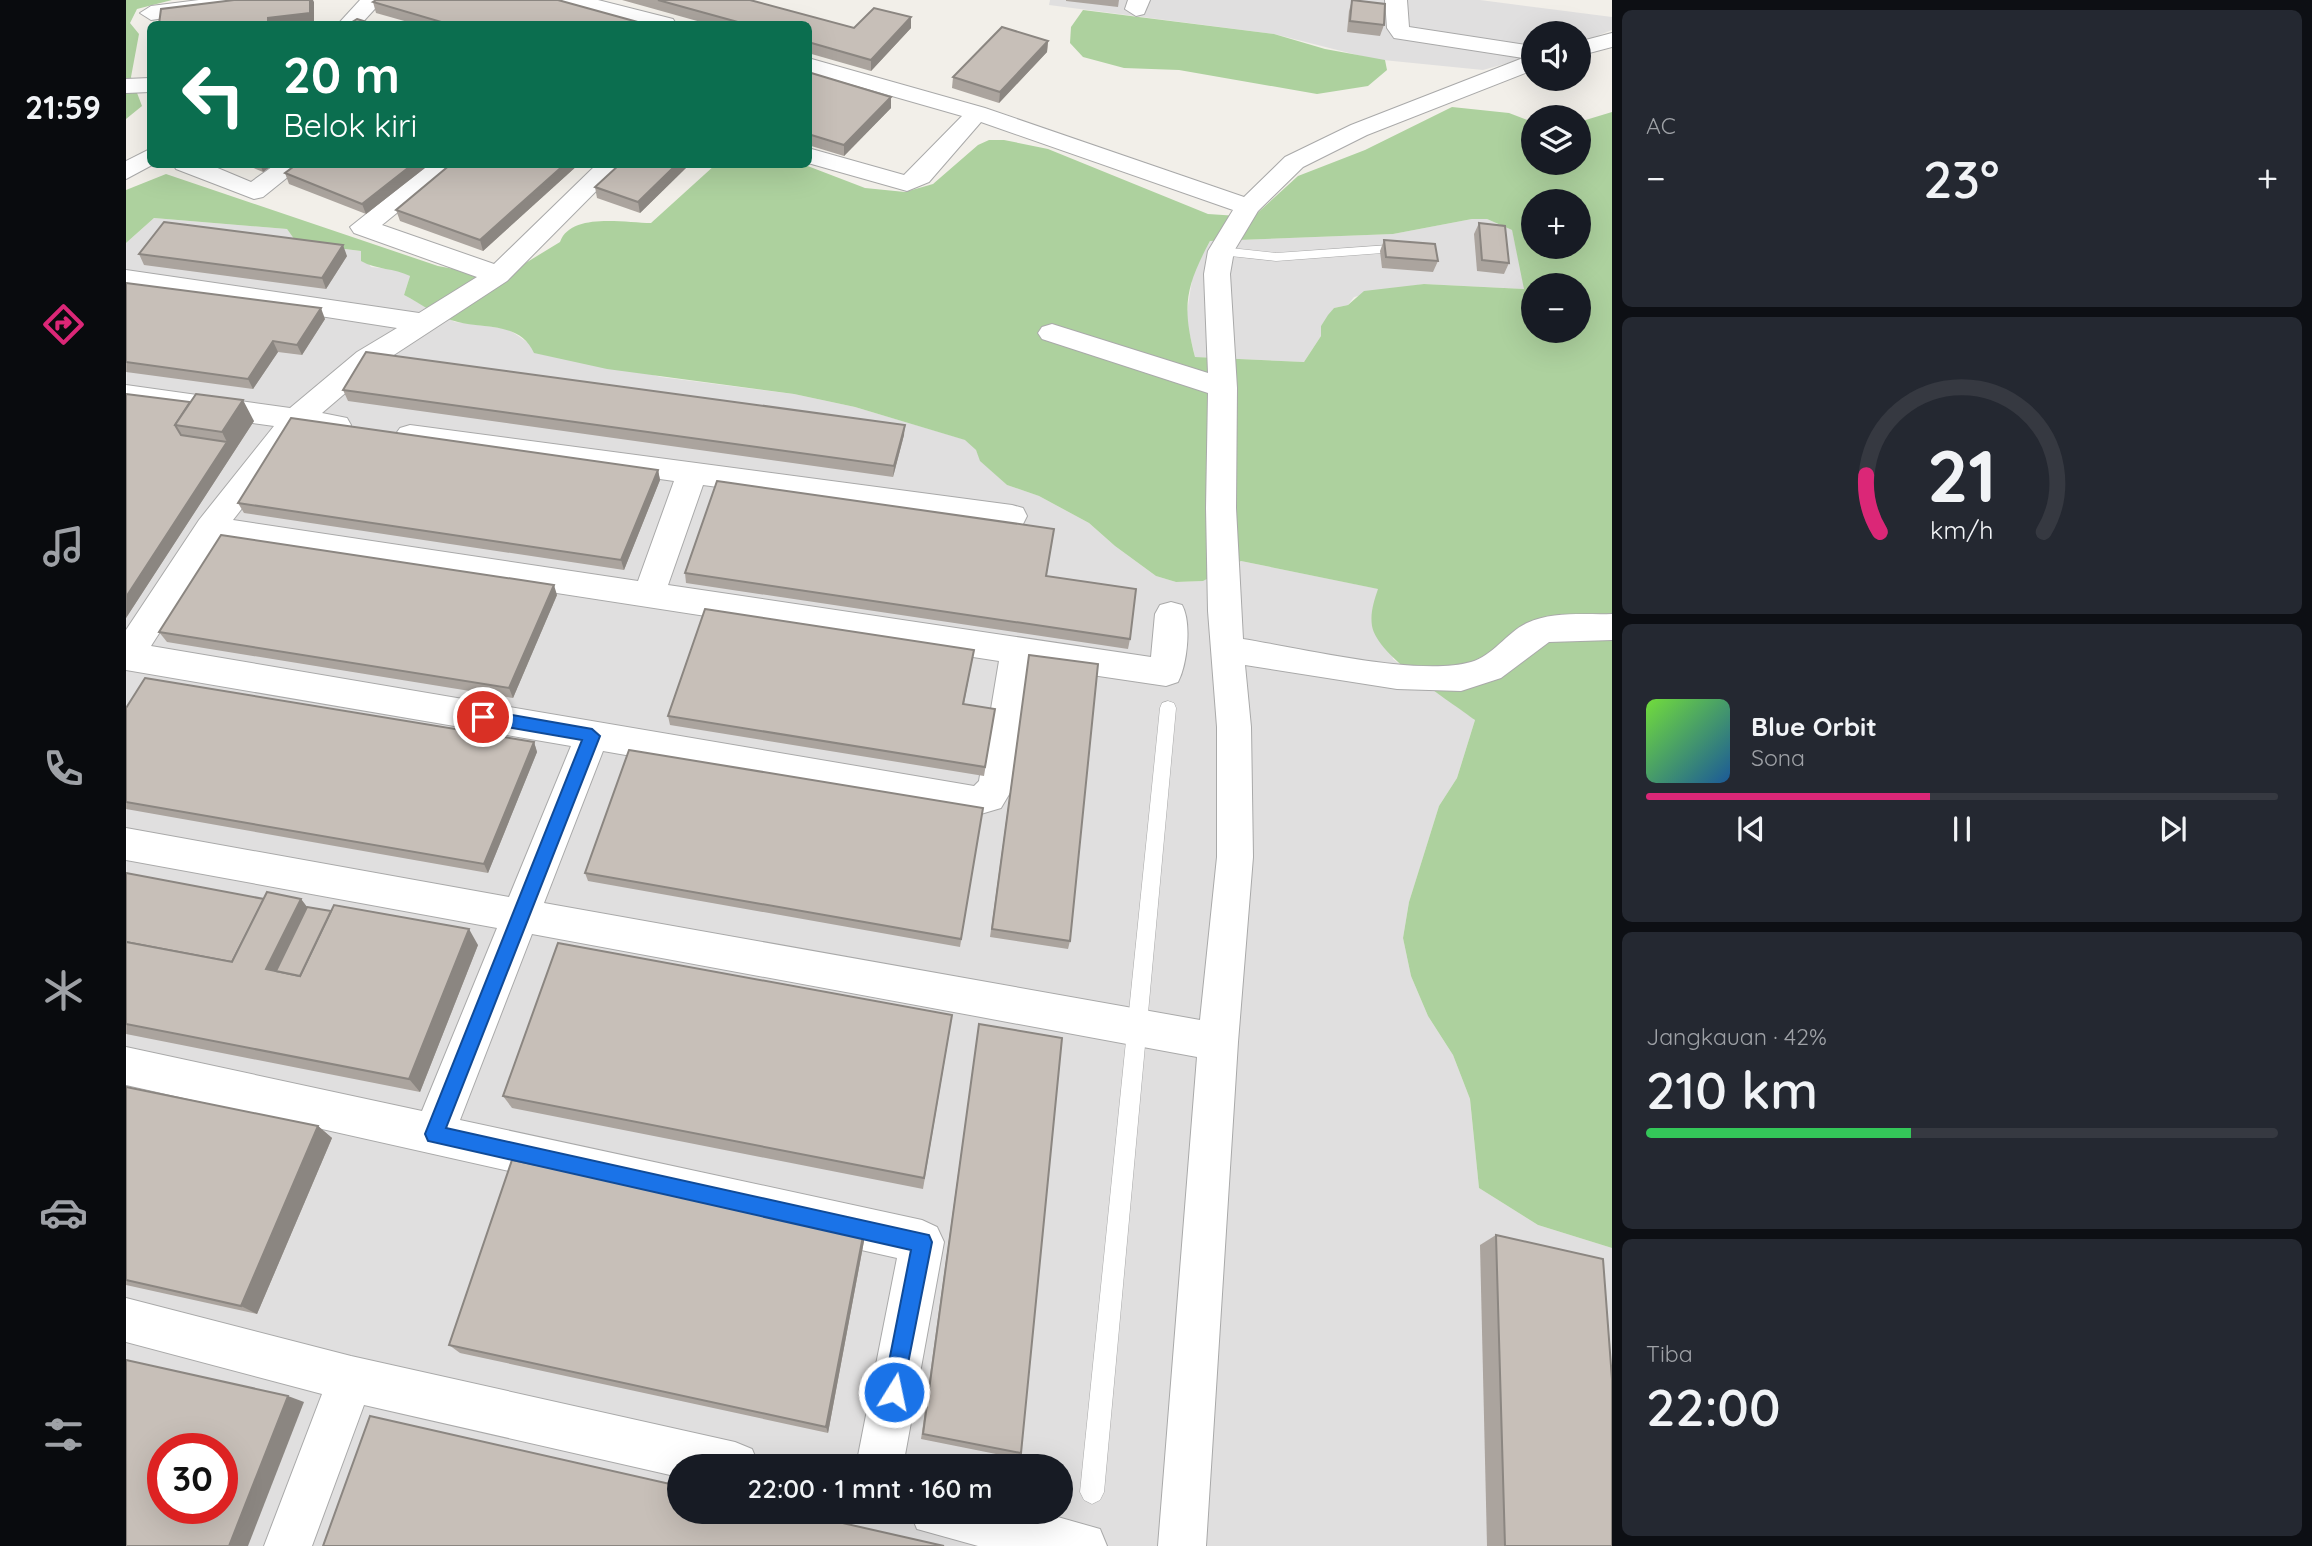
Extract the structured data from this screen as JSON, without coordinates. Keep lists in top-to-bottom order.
{
  "page": {
    "tabs": "21:59",
    "tile": [
      "AC",
      ["Jangkauan · 42%", "210 km"],
      ["Tiba", "22:00"]
    ],
    "map_buttons": ["+", "−"],
    "turn": ["20 m", "Belok kiri"],
    "heat": ["−", "23°", "+"],
    "song": ["Blue Orbit", "Sona"],
    "limit": "30",
    "trip": "22:00 · 1 mnt · 160 m",
    "gauge": ["21", "km/h"]
  }
}
